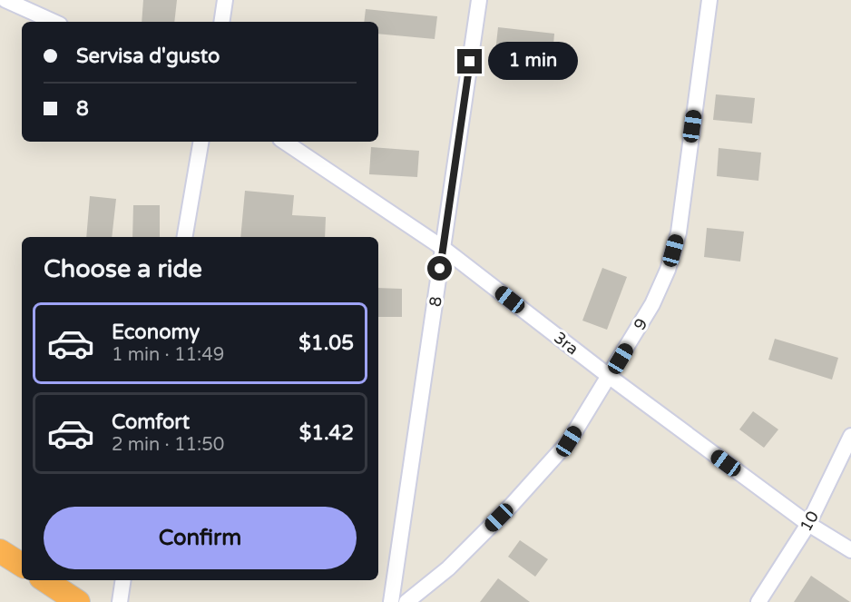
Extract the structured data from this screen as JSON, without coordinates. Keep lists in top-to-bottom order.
{
  "streets": {
    "street": [
      "8",
      "9",
      "3ra",
      "10"
    ]
  },
  "crossings": [
    ["8", "3ra"],
    ["9", "3ra"],
    ["3ra", "10"]
  ],
  "page": {
    "banner": ["Servisa d'gusto", "8"],
    "bubble": "1 min",
    "heading": "Choose a ride",
    "list": [
      {
        "name": "Economy",
        "note": "1 min · 11:49",
        "value": "$1.05"
      },
      {
        "name": "Comfort",
        "note": "2 min · 11:50",
        "value": "$1.42"
      }
    ],
    "buttons": "Confirm"
  }
}
